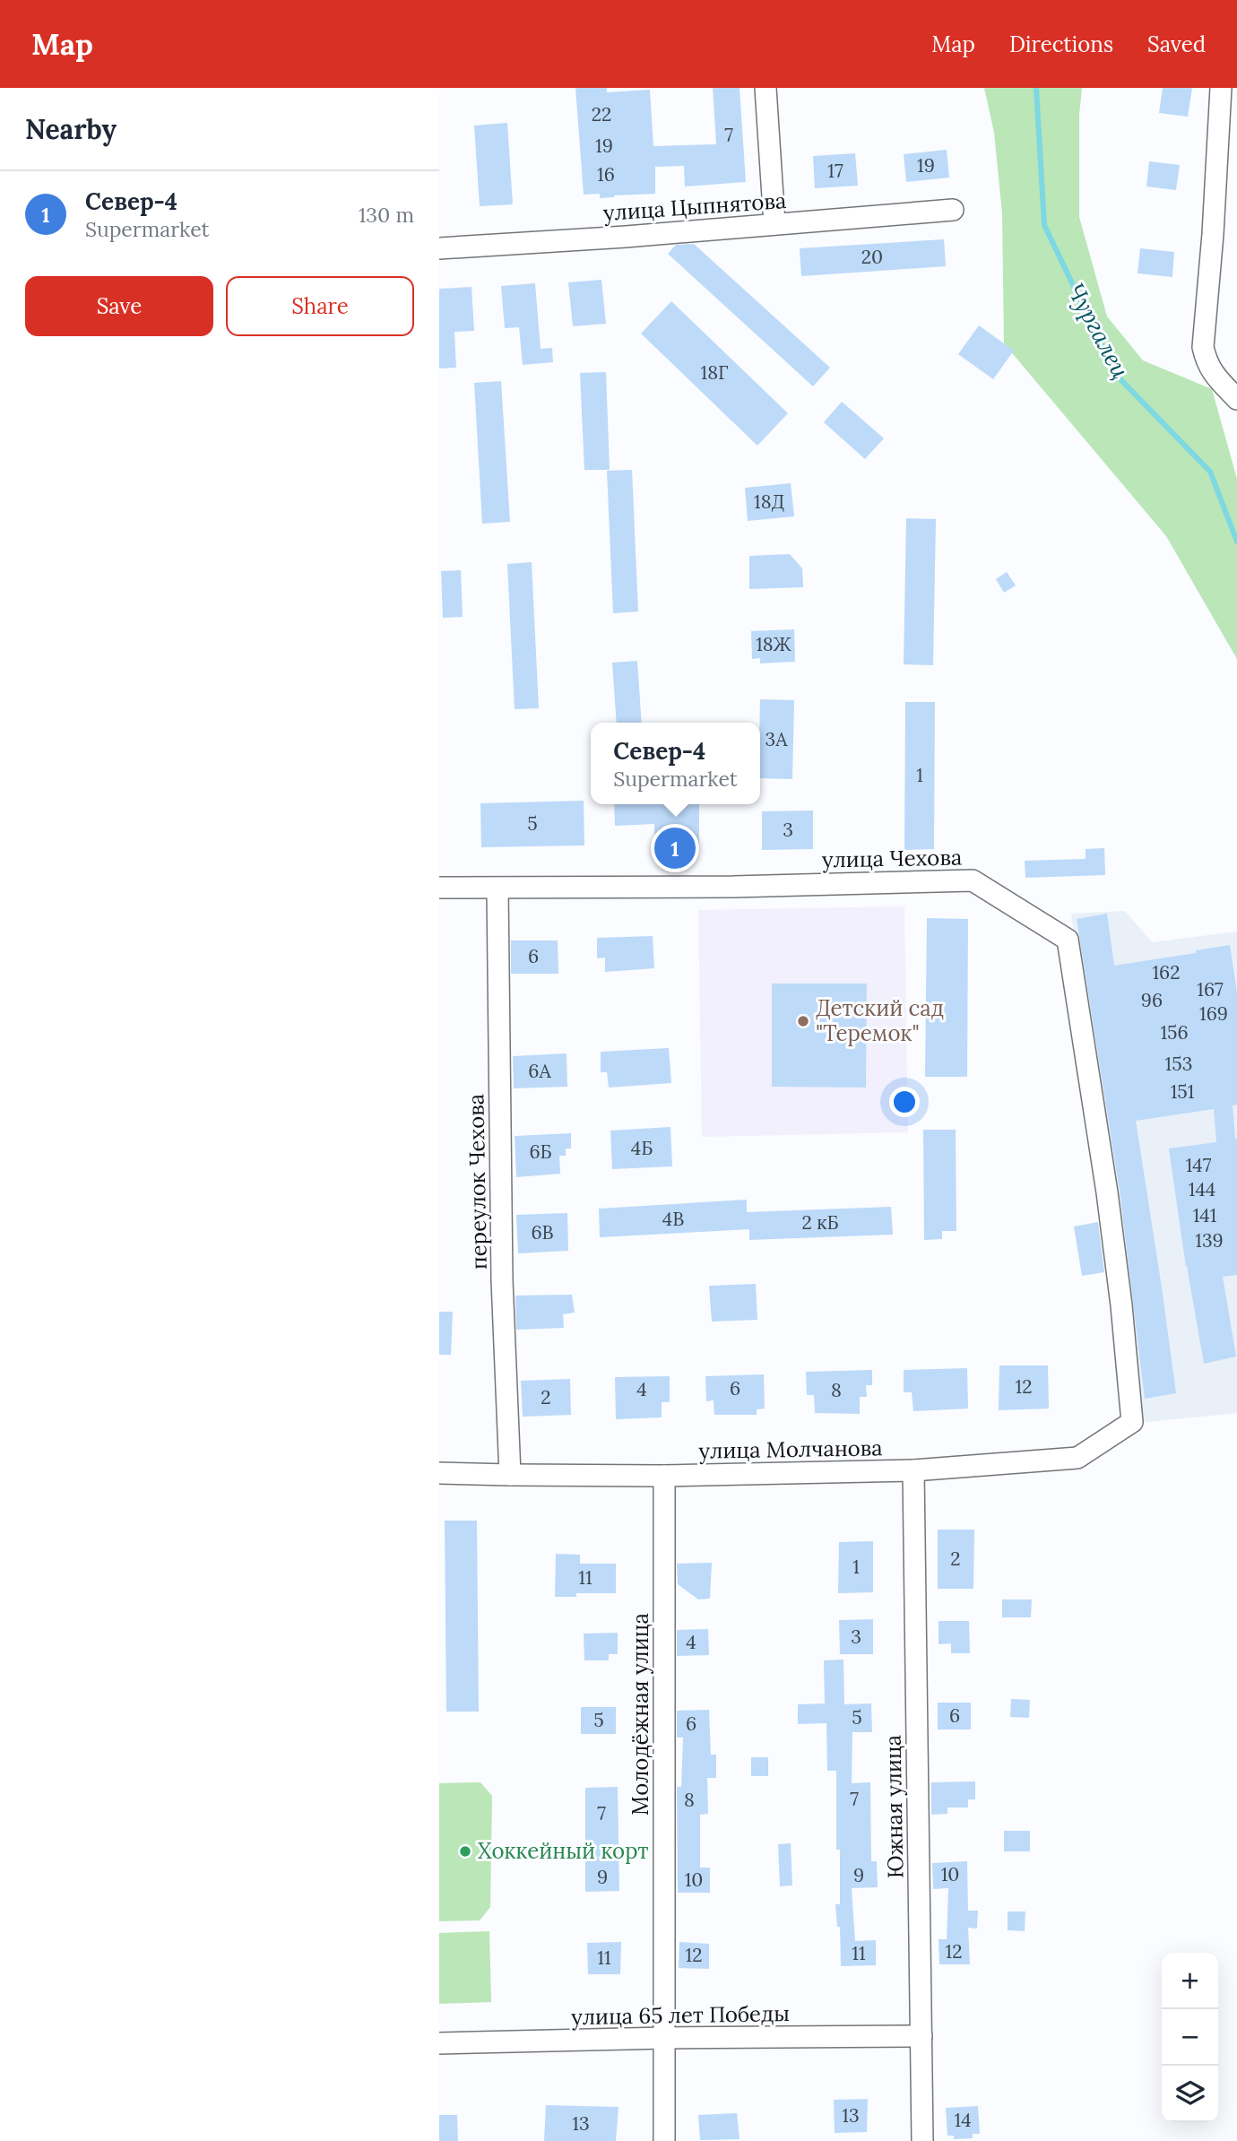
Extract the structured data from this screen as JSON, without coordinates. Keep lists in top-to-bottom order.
{
  "streets": {
    "street": [
      "улица Цыпнятова",
      "улица Чехова",
      "переулок Чехова",
      "улица Молчанова",
      "Молодёжная улица",
      "Южная улица",
      "улица 65 лет Победы"
    ]
  },
  "crossings": [
    ["улица Чехова", "переулок Чехова"],
    ["улица Чехова", "улица Молчанова"],
    ["переулок Чехова", "улица Молчанова"],
    ["улица Молчанова", "Молодёжная улица"],
    ["улица Молчанова", "Южная улица"],
    ["Молодёжная улица", "улица 65 лет Победы"],
    ["Южная улица", "улица 65 лет Победы"]
  ],
  "water": ["Чургалец"],
  "places": ["Детский сад \"Теремок\"", "Хоккейный корт"],
  "house_numbers": [
    "22",
    "7",
    "19",
    "19",
    "17",
    "16",
    "20",
    "18Г",
    "18Д",
    "18Ж",
    "3А",
    "1",
    "5",
    "3",
    "6",
    "162",
    "167",
    "96",
    "169",
    "156",
    "153",
    "6А",
    "151",
    "4Б",
    "6Б",
    "147",
    "144",
    "141",
    "4В",
    "2 кБ",
    "6В",
    "139",
    "12",
    "6",
    "4",
    "8",
    "2",
    "2",
    "1",
    "11",
    "3",
    "4",
    "6",
    "5",
    "5",
    "6",
    "7",
    "8",
    "7",
    "10",
    "9",
    "9",
    "10",
    "12",
    "11",
    "12",
    "11",
    "13",
    "14",
    "13"
  ],
  "page": {
    "header": "Map",
    "nav": ["Map", "Directions", "Saved"],
    "heading": "Nearby",
    "list": [
      {
        "mark": "1",
        "name": "Север-4",
        "note": "Supermarket",
        "value": "130 m"
      }
    ],
    "buttons": ["Save", "Share"],
    "popup": ["Север-4", "Supermarket"],
    "pins": "1",
    "map_buttons": ["+", "−"]
  }
}
